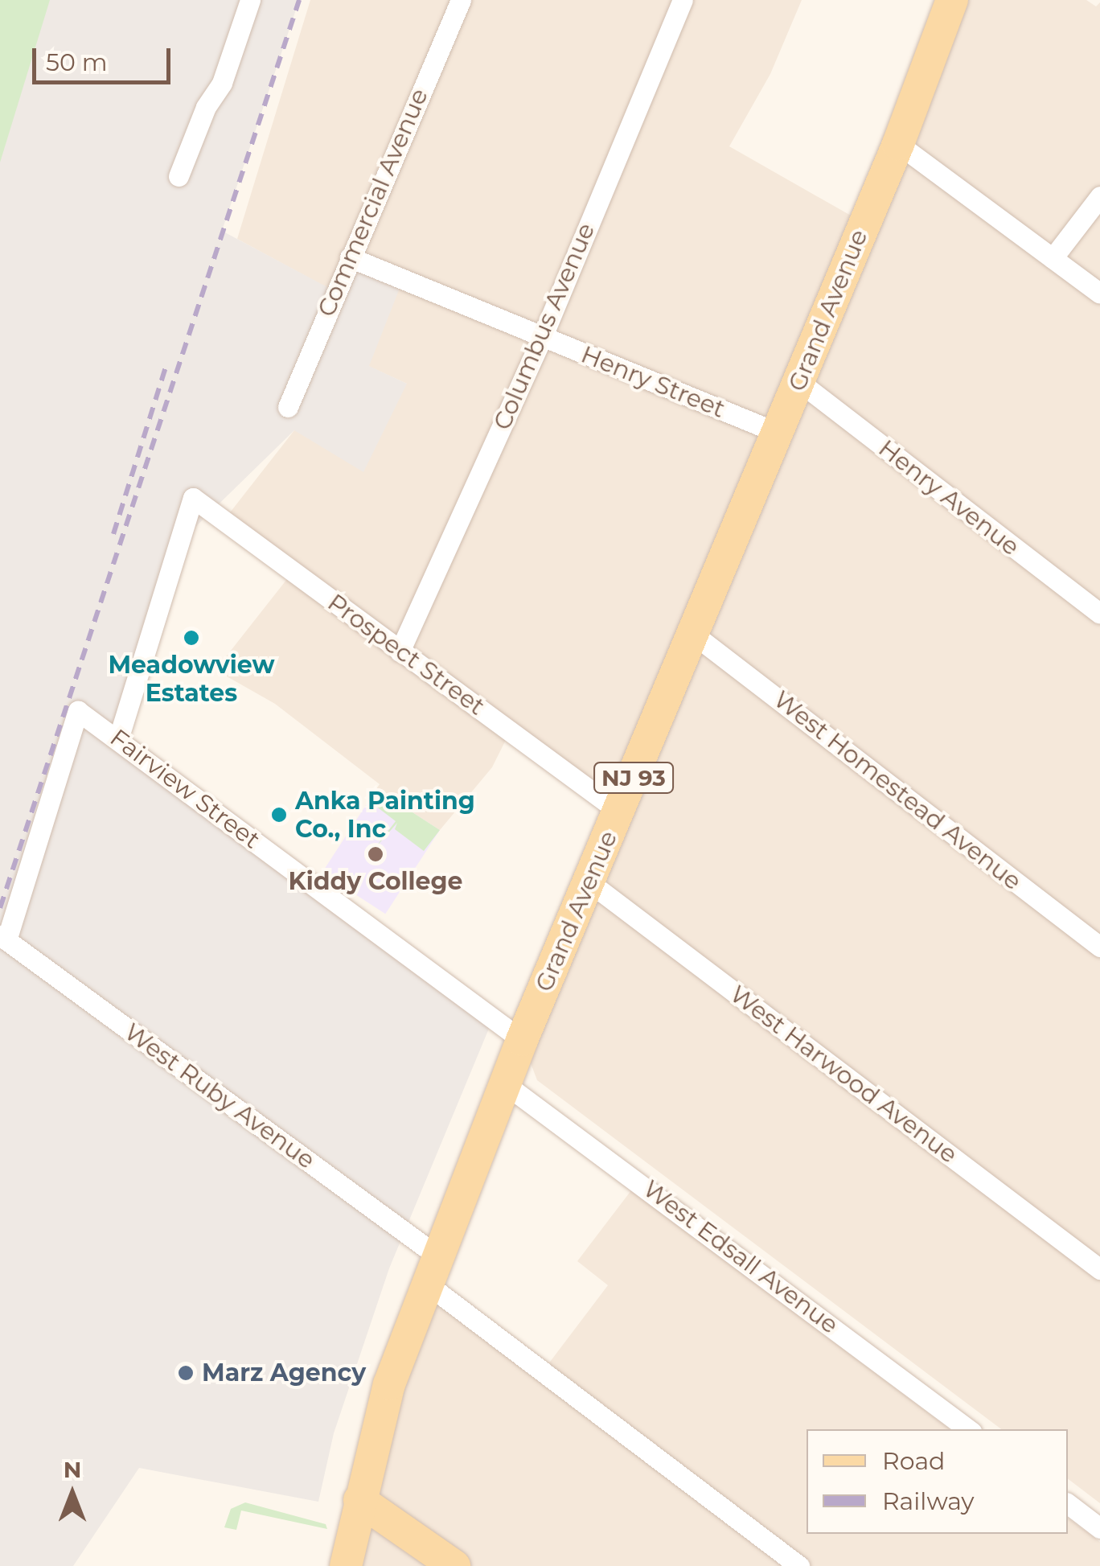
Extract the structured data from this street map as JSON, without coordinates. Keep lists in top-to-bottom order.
{
  "streets": {
    "main road": ["Grand Avenue", "NJ 93"],
    "street": [
      "Commercial Avenue",
      "Columbus Avenue",
      "Henry Street",
      "Henry Avenue",
      "Prospect Street",
      "Fairview Street",
      "West Homestead Avenue",
      "West Harwood Avenue",
      "West Ruby Avenue",
      "West Edsall Avenue"
    ]
  },
  "crossings": [
    ["Commercial Avenue", "Henry Street"],
    ["Grand Avenue", "Henry Street"],
    ["Grand Avenue", "Henry Avenue"],
    ["Grand Avenue", "Prospect Street"],
    ["Grand Avenue", "Fairview Street"],
    ["Grand Avenue", "West Homestead Avenue"],
    ["Grand Avenue", "West Harwood Avenue"],
    ["Grand Avenue", "West Ruby Avenue"],
    ["Grand Avenue", "West Edsall Avenue"],
    ["Columbus Avenue", "Henry Street"],
    ["Columbus Avenue", "Prospect Street"],
    ["Prospect Street", "Fairview Street"],
    ["Fairview Street", "West Ruby Avenue"]
  ],
  "places": [
    "Meadowview Estates",
    "Anka Painting Co., Inc",
    "Kiddy College",
    "Marz Agency"
  ],
  "legend": ["Road", "Railway"],
  "scale_bar": "50 m",
  "north": "top"
}
